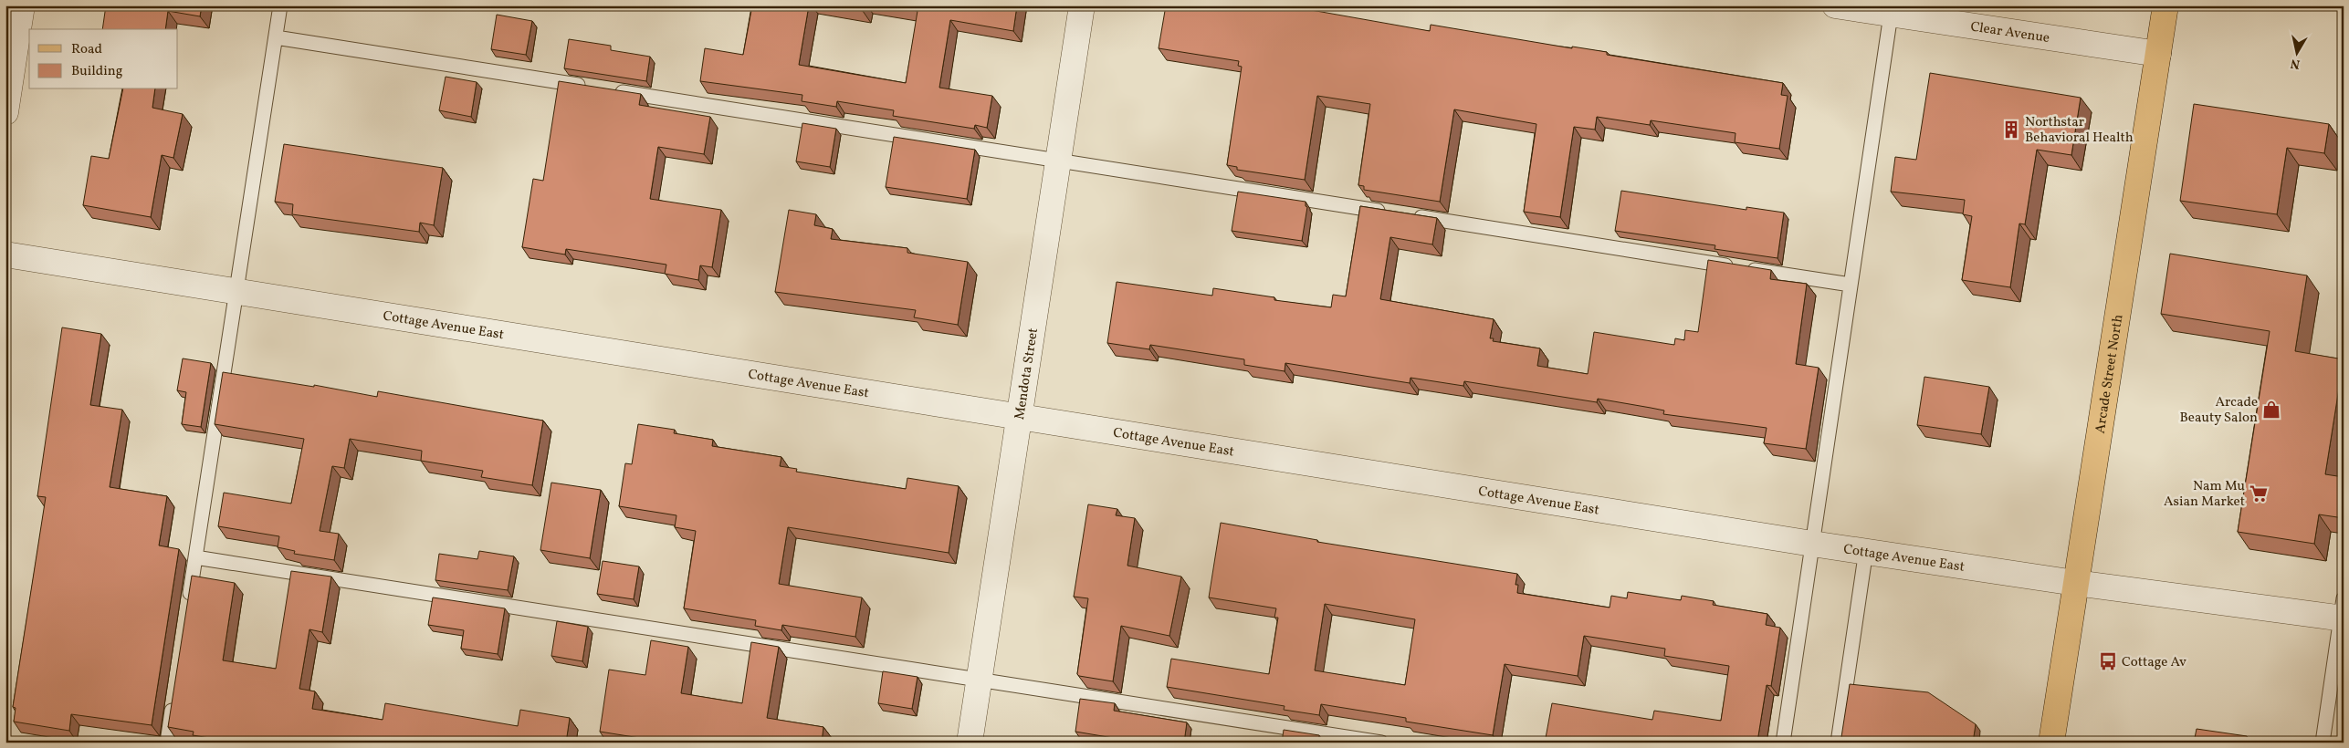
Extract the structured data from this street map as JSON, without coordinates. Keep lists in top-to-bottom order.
{
  "streets": {
    "main road": ["Arcade Street North"],
    "street": ["Clear Avenue", "Cottage Avenue East", "Mendota Street"]
  },
  "crossings": [
    ["Clear Avenue", "Arcade Street North"],
    ["Cottage Avenue East", "Mendota Street"],
    ["Cottage Avenue East", "Arcade Street North"]
  ],
  "places": {
    "building": ["Northstar Behavioral Health"],
    "shop": ["Arcade Beauty Salon"],
    "supermarket": ["Nam Mu Asian Market"],
    "bus stop": ["Cottage Av"]
  },
  "legend": ["Road", "Building"],
  "north": "bottom"
}
